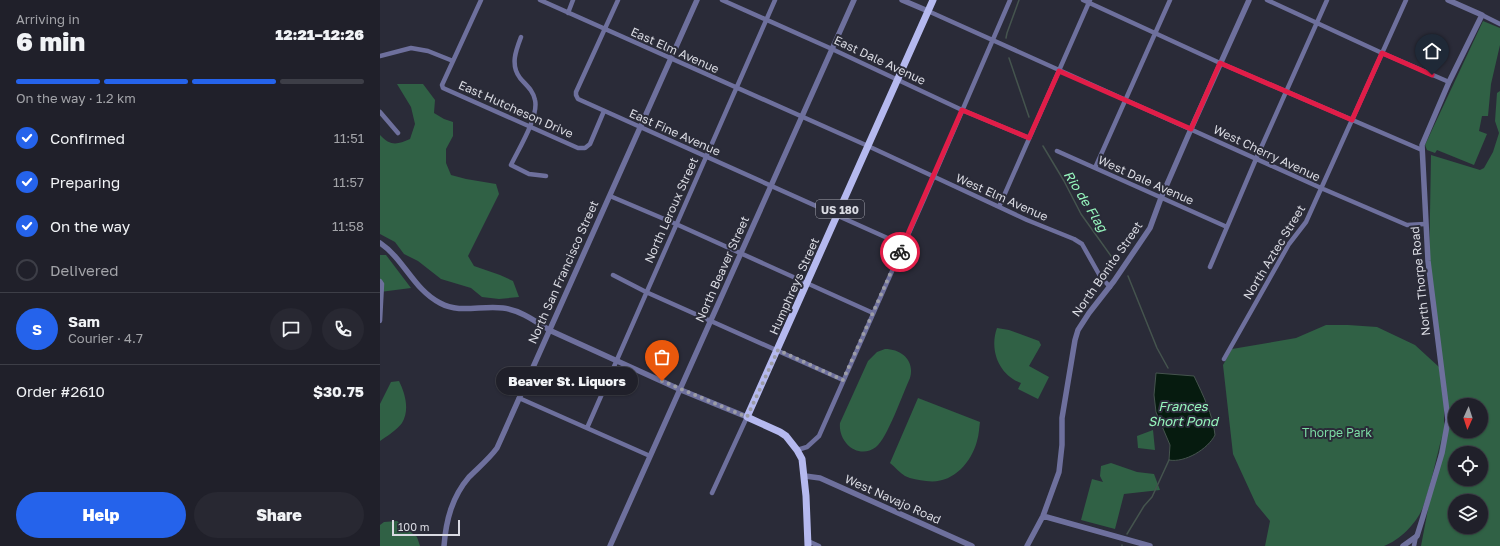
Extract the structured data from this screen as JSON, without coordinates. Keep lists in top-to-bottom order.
{
  "streets": {
    "main road": ["US 180", "Humphreys Street"],
    "street": [
      "East Elm Avenue",
      "East Dale Avenue",
      "East Hutcheson Drive",
      "East Fine Avenue",
      "West Cherry Avenue",
      "West Dale Avenue",
      "West Elm Avenue",
      "North Leroux Street",
      "North Aztec Street",
      "North Beaver Street",
      "North Bonito Street",
      "North San Francisco Street",
      "North Thorpe Road",
      "West Navajo Road"
    ]
  },
  "crossings": [
    ["East Elm Avenue", "East Fine Avenue"],
    ["East Elm Avenue", "West Elm Avenue"],
    ["East Elm Avenue", "North Leroux Street"],
    ["East Elm Avenue", "North Beaver Street"],
    ["East Elm Avenue", "North San Francisco Street"],
    ["East Dale Avenue", "North Leroux Street"],
    ["East Dale Avenue", "North Beaver Street"],
    ["East Dale Avenue", "Humphreys Street"],
    ["East Hutcheson Drive", "East Fine Avenue"],
    ["East Fine Avenue", "North Leroux Street"],
    ["East Fine Avenue", "North Beaver Street"],
    ["East Fine Avenue", "North San Francisco Street"],
    ["East Fine Avenue", "Humphreys Street"],
    ["West Cherry Avenue", "North Aztec Street"],
    ["West Cherry Avenue", "North Bonito Street"],
    ["West Cherry Avenue", "North Thorpe Road"],
    ["West Cherry Avenue", "Humphreys Street"],
    ["West Dale Avenue", "North Bonito Street"],
    ["West Elm Avenue", "North Beaver Street"],
    ["West Elm Avenue", "North Bonito Street"],
    ["West Elm Avenue", "Humphreys Street"]
  ],
  "water": ["Rio de Flag", "Frances Short Pond"],
  "parks": ["Thorpe Park"],
  "places": ["Beaver St. Liquors"],
  "scale_bar": "100 m",
  "north": "bottom",
  "page": {
    "heading": ["6 min", "Arriving in", "12:21–12:26"],
    "panel": [
      "Sam",
      "Courier · 4.7",
      "Order #2610",
      "$30.75"
    ],
    "bar": "On the way · 1.2 km",
    "list": [
      ["Confirmed", "11:51"],
      ["Preparing", "11:57"],
      ["On the way", "11:58"],
      "Delivered"
    ],
    "round": "S",
    "bubble": "Beaver St. Liquors",
    "buttons": ["Help", "Share"],
    "scale": "100 m"
  }
}
